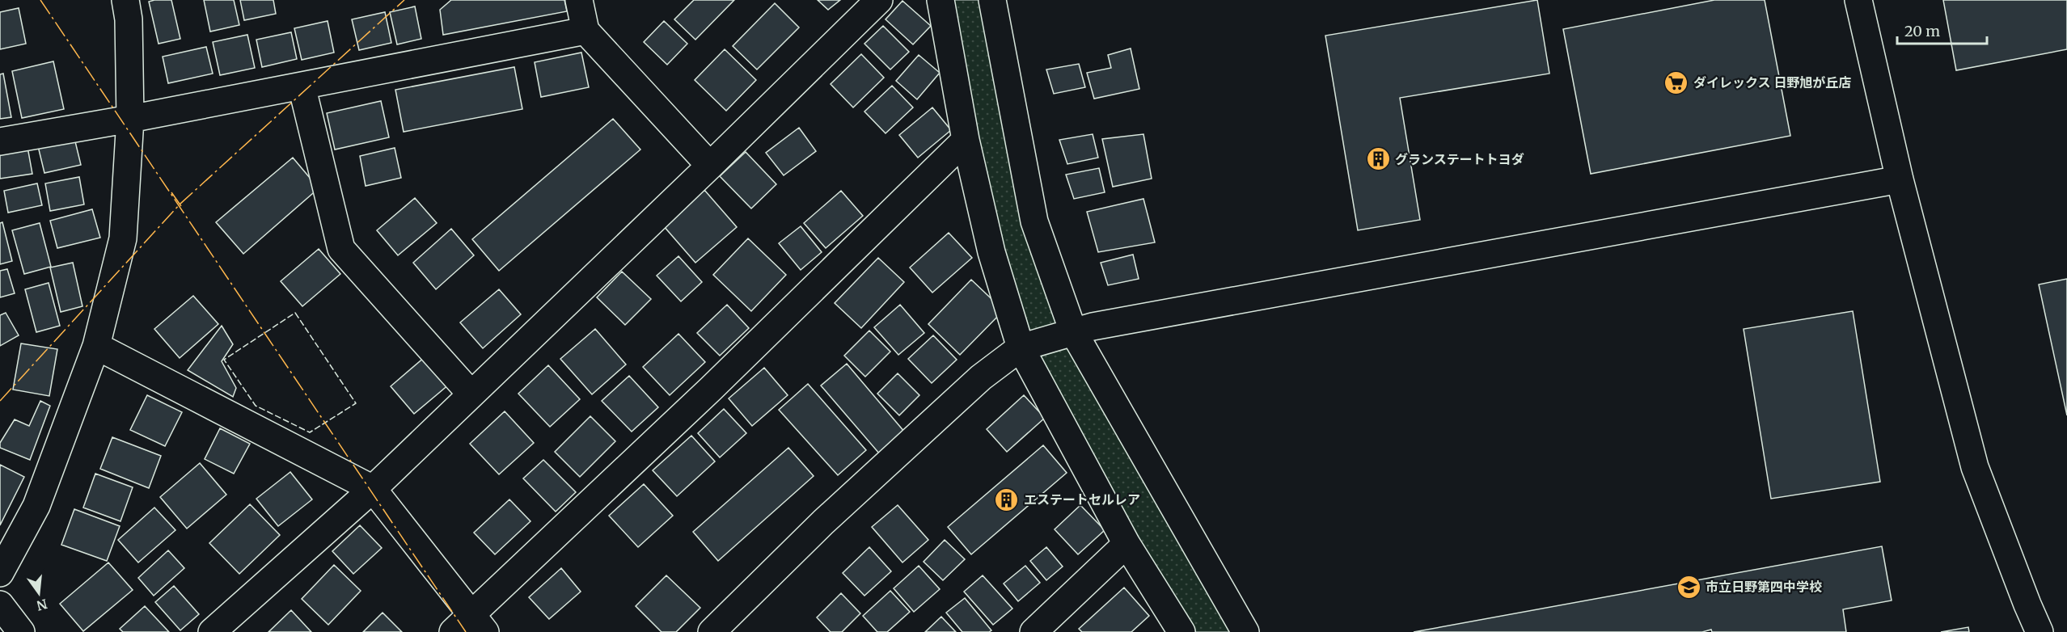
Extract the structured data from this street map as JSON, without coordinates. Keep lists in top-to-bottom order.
{
  "places": {
    "supermarket": ["ダイレックス 日野旭が丘店"],
    "building": ["グランステートトヨダ", "エステートセルレア"],
    "school or university": ["市立日野第四中学校"]
  },
  "scale_bar": "20 m",
  "north": "bottom"
}
